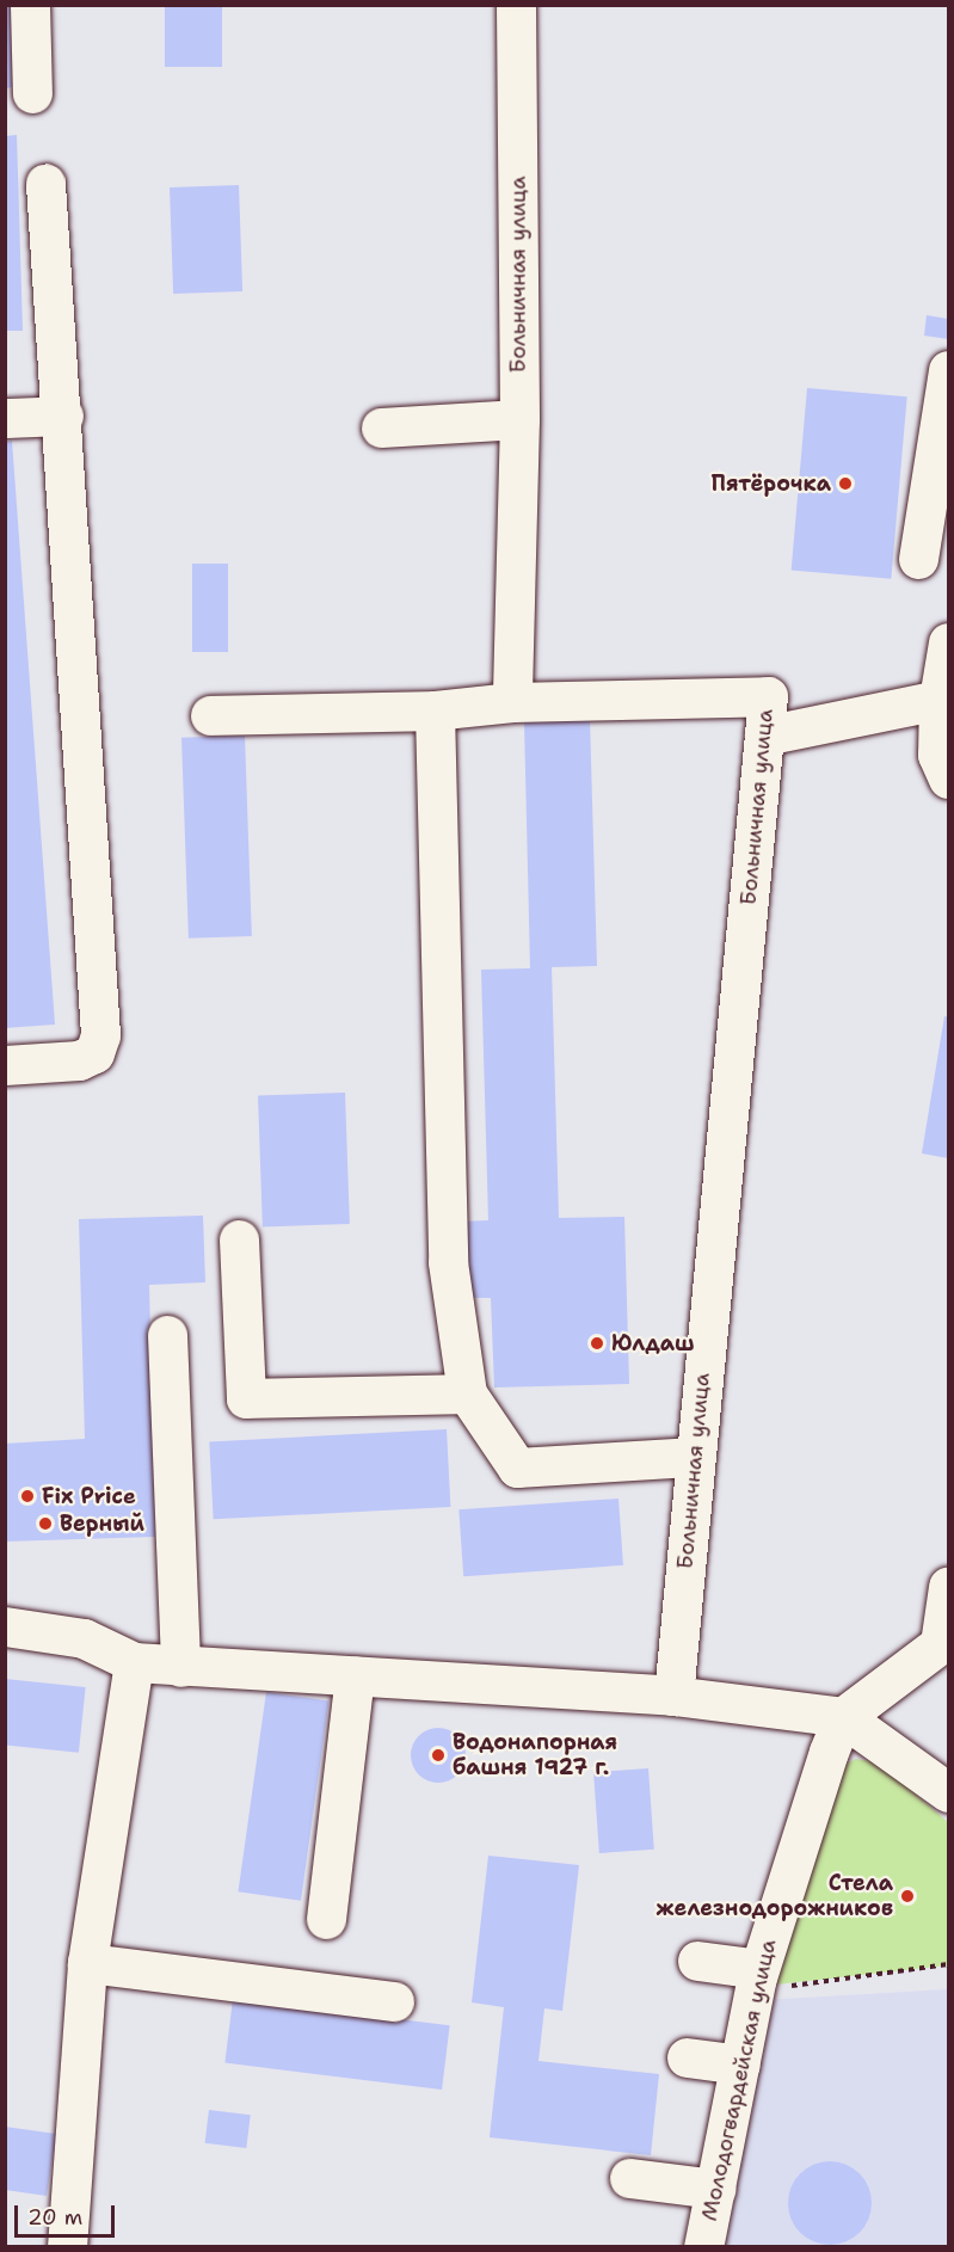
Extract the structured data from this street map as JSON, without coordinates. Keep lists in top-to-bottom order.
{
  "streets": {
    "street": ["Больничная улица", "Молодогвардейская улица"]
  },
  "places": [
    "Пятёрочка",
    "Юлдаш",
    "Fix Price",
    "Верный",
    "Водонапорная башня 1927 г.",
    "Стела железнодорожников"
  ],
  "scale_bar": "20 m"
}
